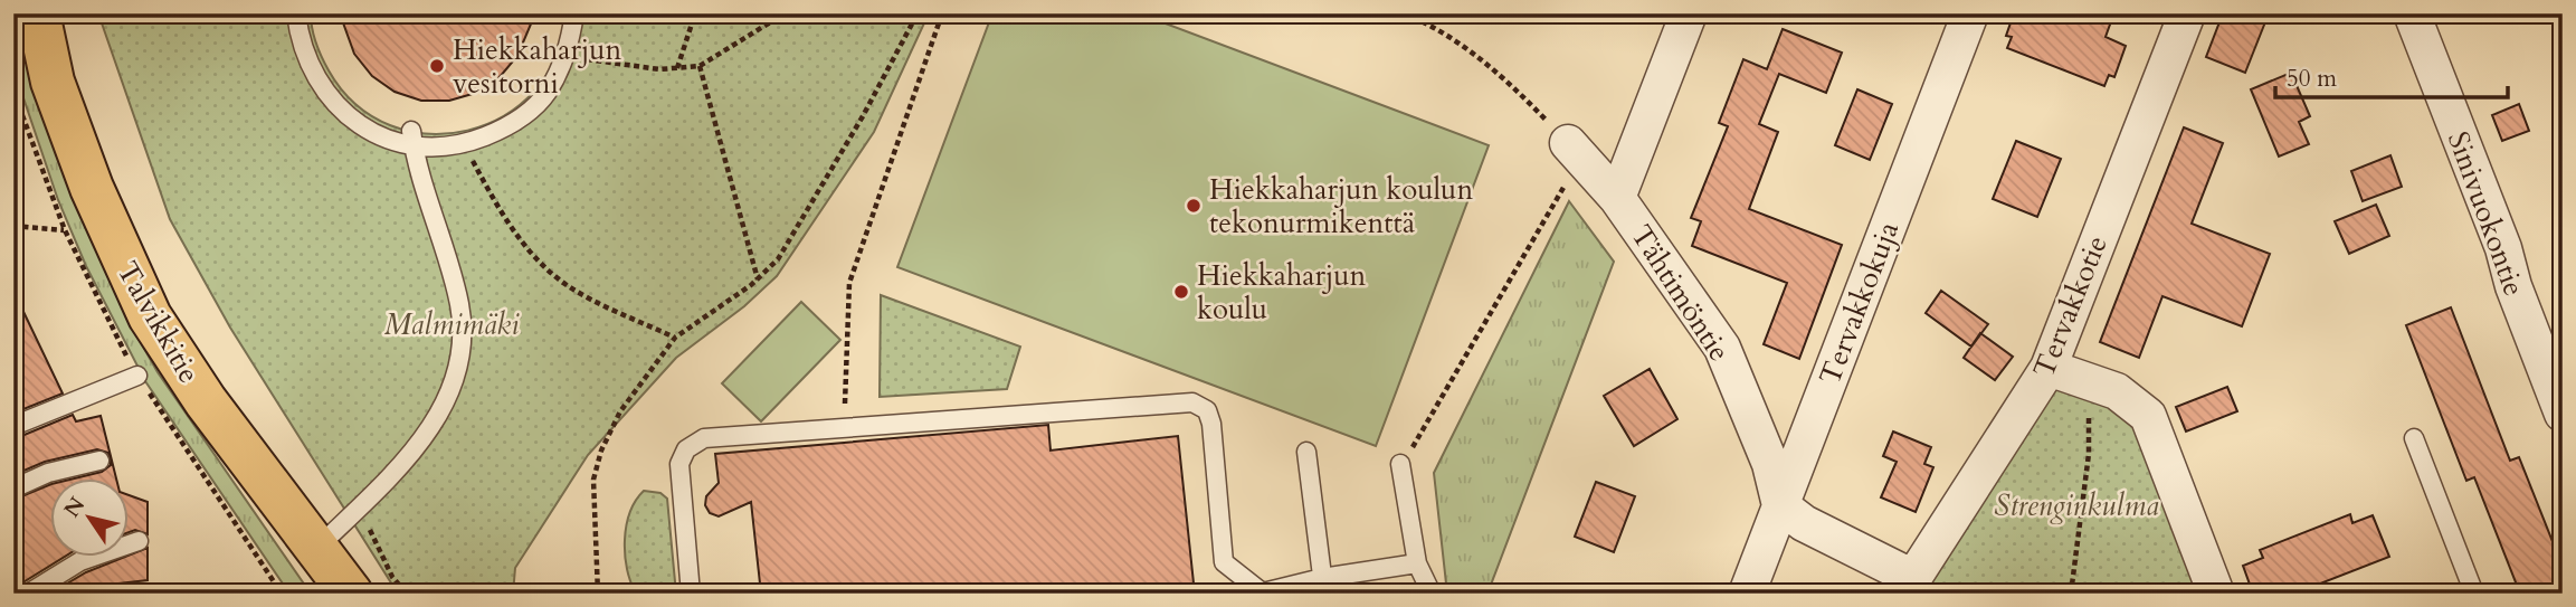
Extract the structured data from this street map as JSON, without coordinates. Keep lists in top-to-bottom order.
{
  "streets": {
    "main road": ["Talvikkitie"],
    "street": [
      "Sinivuokontie",
      "Tähtimöntie",
      "Tervakkokuja",
      "Tervakkotie"
    ]
  },
  "crossings": [
    ["Tähtimöntie", "Tervakkokuja"]
  ],
  "parks": ["Malmimäki", "Strenginkulma"],
  "places": ["Hiekkaharjun vesitorni", "Hiekkaharjun koulun tekonurmikenttä", "Hiekkaharjun koulu"],
  "scale_bar": "50 m",
  "north": "top left"
}
